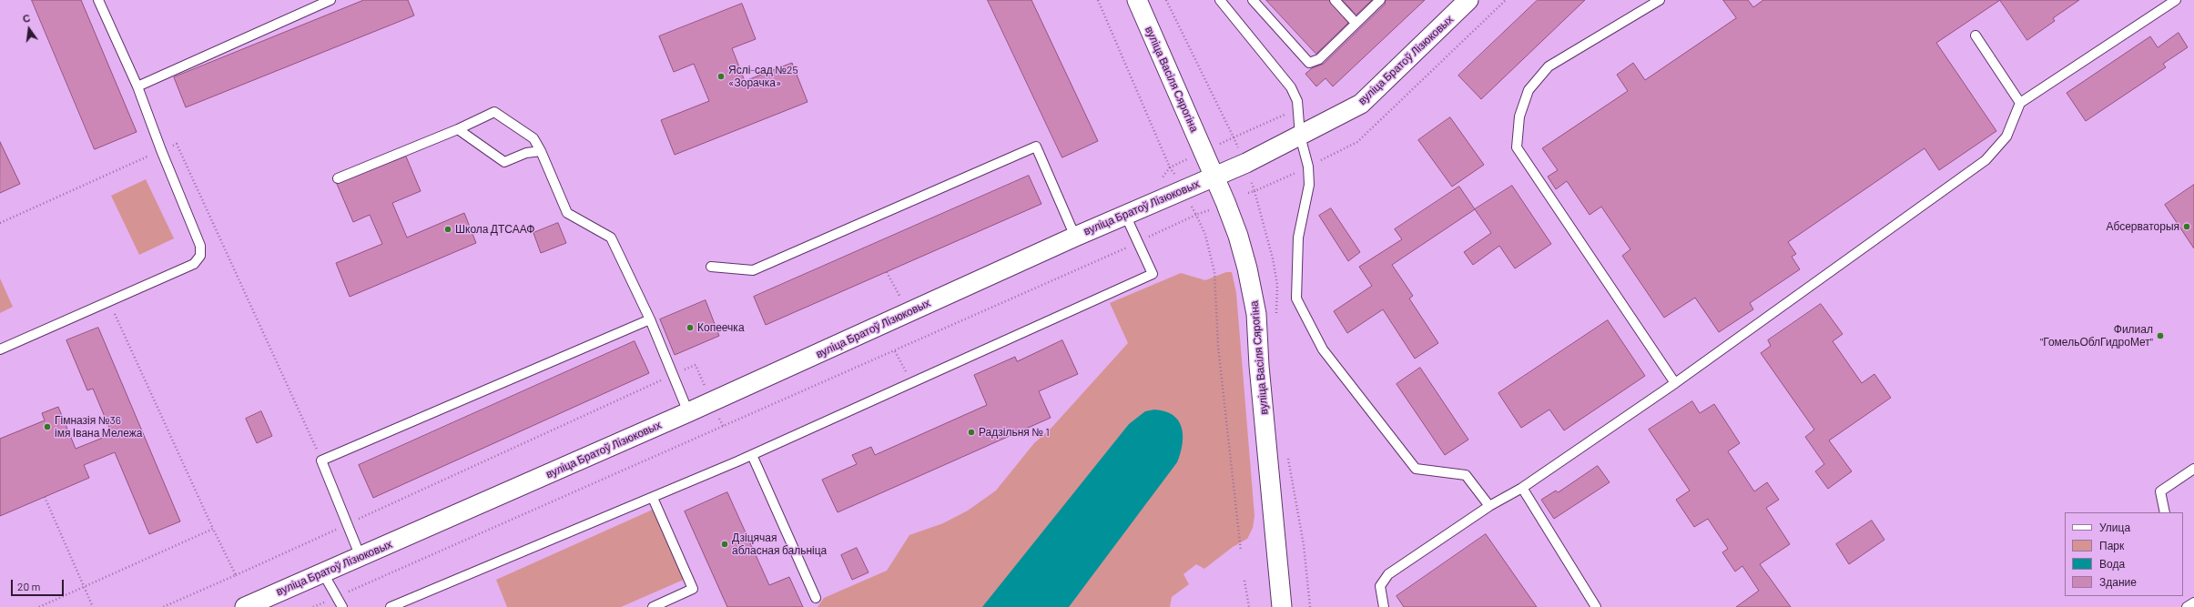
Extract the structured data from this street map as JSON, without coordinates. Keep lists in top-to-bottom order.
{
  "streets": {
    "street": ["вуліца Братоў Лізюковых", "вуліца Васіля Сярогіна"]
  },
  "crossings": [
    ["вуліца Братоў Лізюковых", "вуліца Васіля Сярогіна"]
  ],
  "places": [
    "Яслі-сад №25 «Зорачка»",
    "Абсерваторыя",
    "Школа ДТСААФ",
    "Копеечка",
    "Филиал \"ГомельОблГидроМет\"",
    "Гімназія №36 імя Івана Мележа",
    "Радзільня № 1",
    "Дзіцячая абласная бальніца"
  ],
  "legend": [
    "Улица",
    "Парк",
    "Вода",
    "Здание"
  ],
  "scale_bar": "20 m",
  "north": "top"
}
